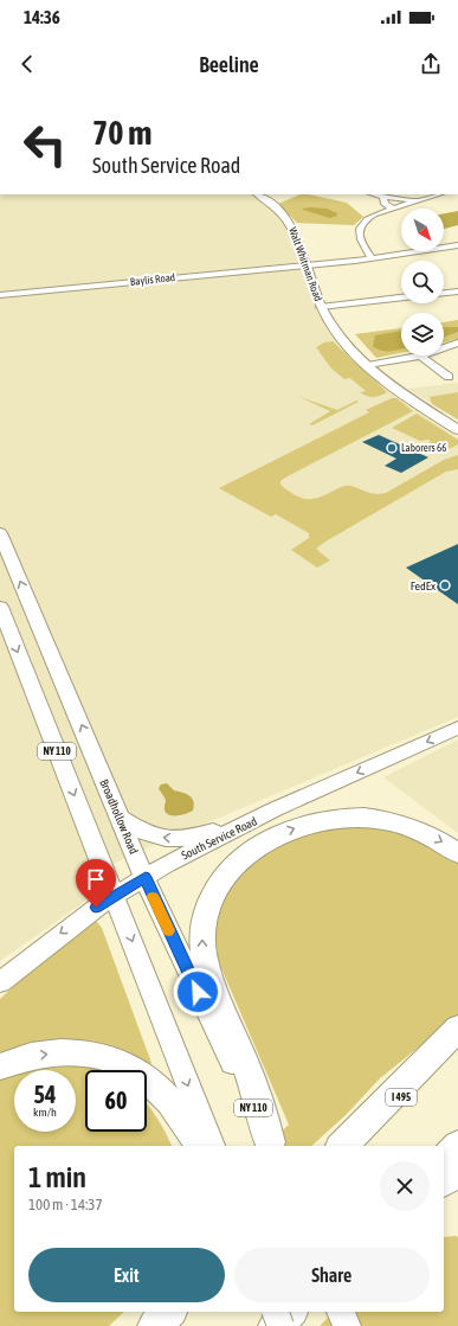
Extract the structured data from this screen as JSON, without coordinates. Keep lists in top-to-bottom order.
{
  "streets": {
    "highway": ["I 495"],
    "main road": [
      "Walt Whitman Road",
      "NY 110",
      "Broadhollow Road",
      "South Service Road"
    ],
    "street": ["Baylis Road"]
  },
  "crossings": [
    ["Walt Whitman Road", "Baylis Road"],
    ["NY 110", "South Service Road"],
    ["Broadhollow Road", "South Service Road"]
  ],
  "one_way": ["South Service Road"],
  "places": ["Laborers 66", "FedEx"],
  "north": "bottom right",
  "page": {
    "status": "14:36",
    "header": "Beeline",
    "turn": ["70 m", "South Service Road"],
    "speed": "54 km/h",
    "limit": "60",
    "heading": ["1 min", "100 m · 14:37"],
    "buttons": ["Exit", "Share"]
  }
}
